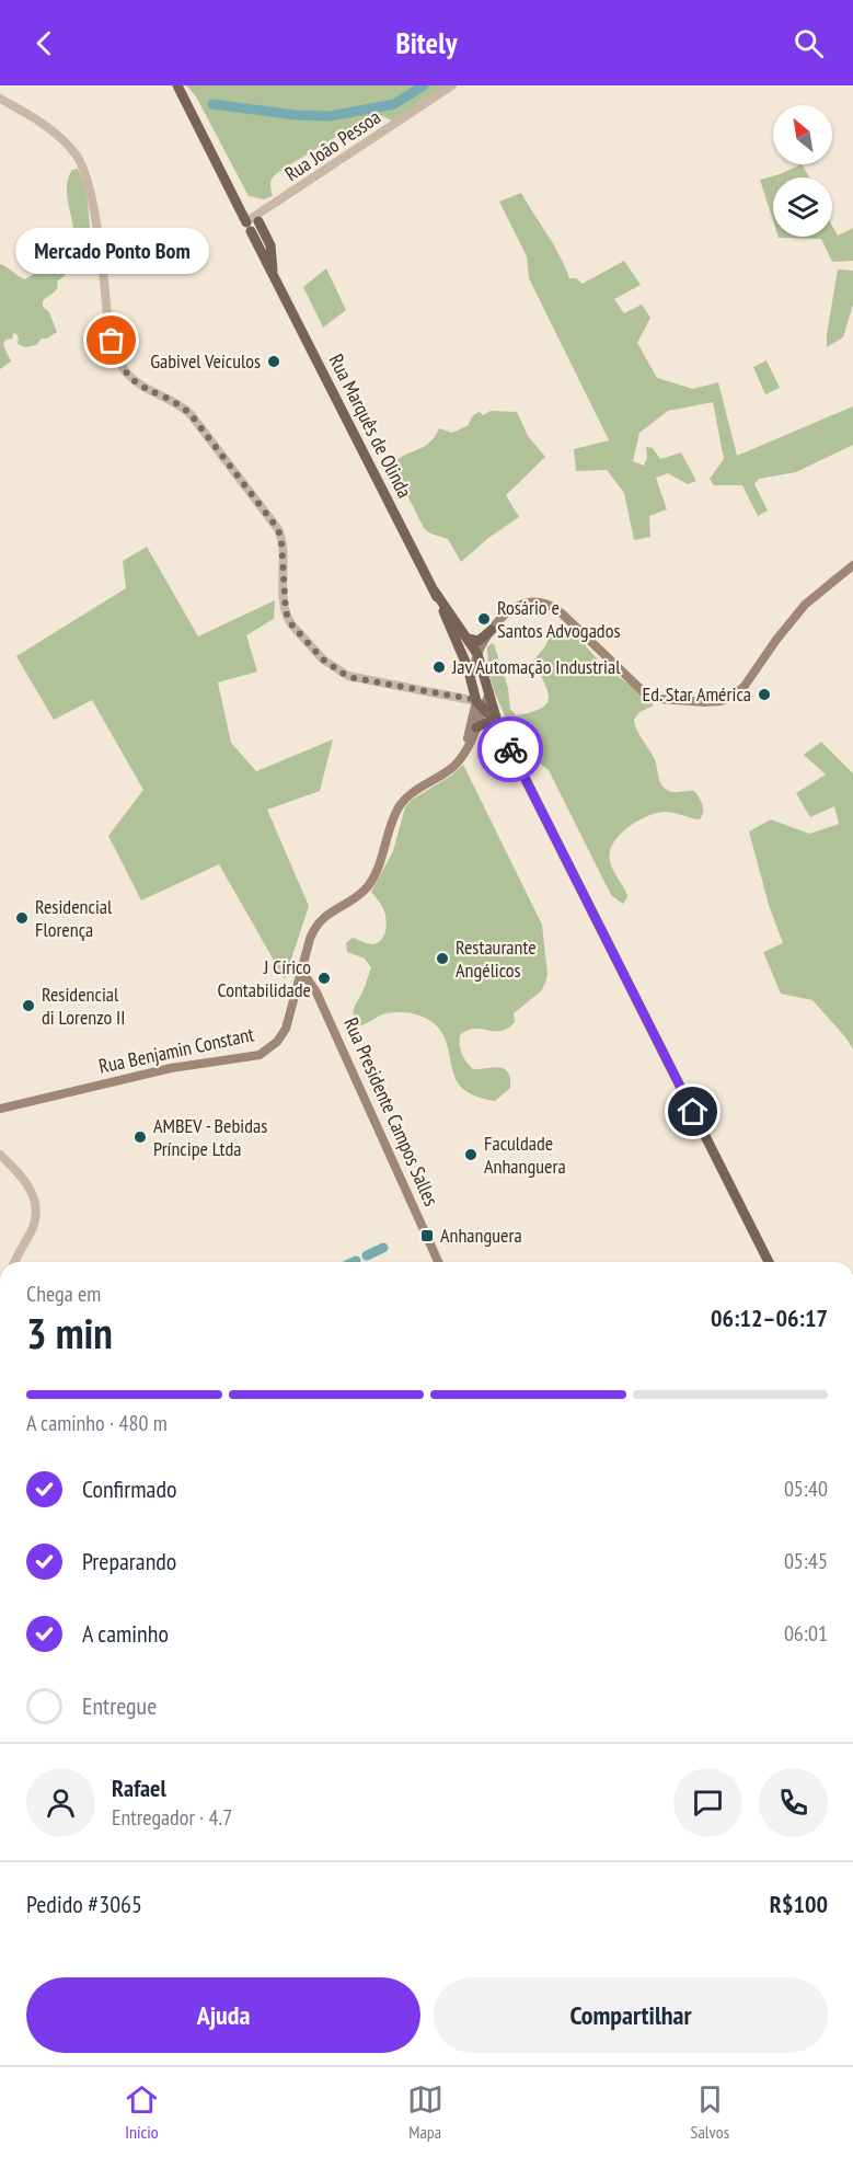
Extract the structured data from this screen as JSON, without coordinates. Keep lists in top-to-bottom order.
{
  "streets": {
    "main road": ["Rua Marquês de Olinda", "Rua Benjamin Constant", "Rua Presidente Campos Salles"],
    "street": ["Rua João Pessoa"]
  },
  "crossings": [
    ["Rua João Pessoa", "Rua Marquês de Olinda"],
    ["Rua Marquês de Olinda", "Rua Benjamin Constant"],
    ["Rua Benjamin Constant", "Rua Presidente Campos Salles"]
  ],
  "places": {
    "other": [
      "Mercado Ponto Bom",
      "Gabivel Veículos",
      "Rosário e Santos Advogados",
      "Jav Automação Industrial",
      "Ed. Star América",
      "Residencial Florença",
      "Restaurante Angélicos",
      "J Círico Contabilidade",
      "Residencial di Lorenzo II",
      "AMBEV - Bebidas Príncipe Ltda",
      "Faculdade Anhanguera"
    ],
    "transit": ["Anhanguera"]
  },
  "north": "top left",
  "page": {
    "header": "Bitely",
    "bubble": "Mercado Ponto Bom",
    "heading": ["3 min", "Chega em", "06:12–06:17"],
    "panel": [
      "Rafael",
      "Entregador · 4.7",
      "Pedido #3065",
      "R$100"
    ],
    "bar": "A caminho · 480 m",
    "list": [
      ["Confirmado", "05:40"],
      ["Preparando", "05:45"],
      ["A caminho", "06:01"],
      "Entregue"
    ],
    "buttons": ["Ajuda", "Compartilhar"],
    "tabs": ["Início", "Mapa", "Salvos"]
  }
}
